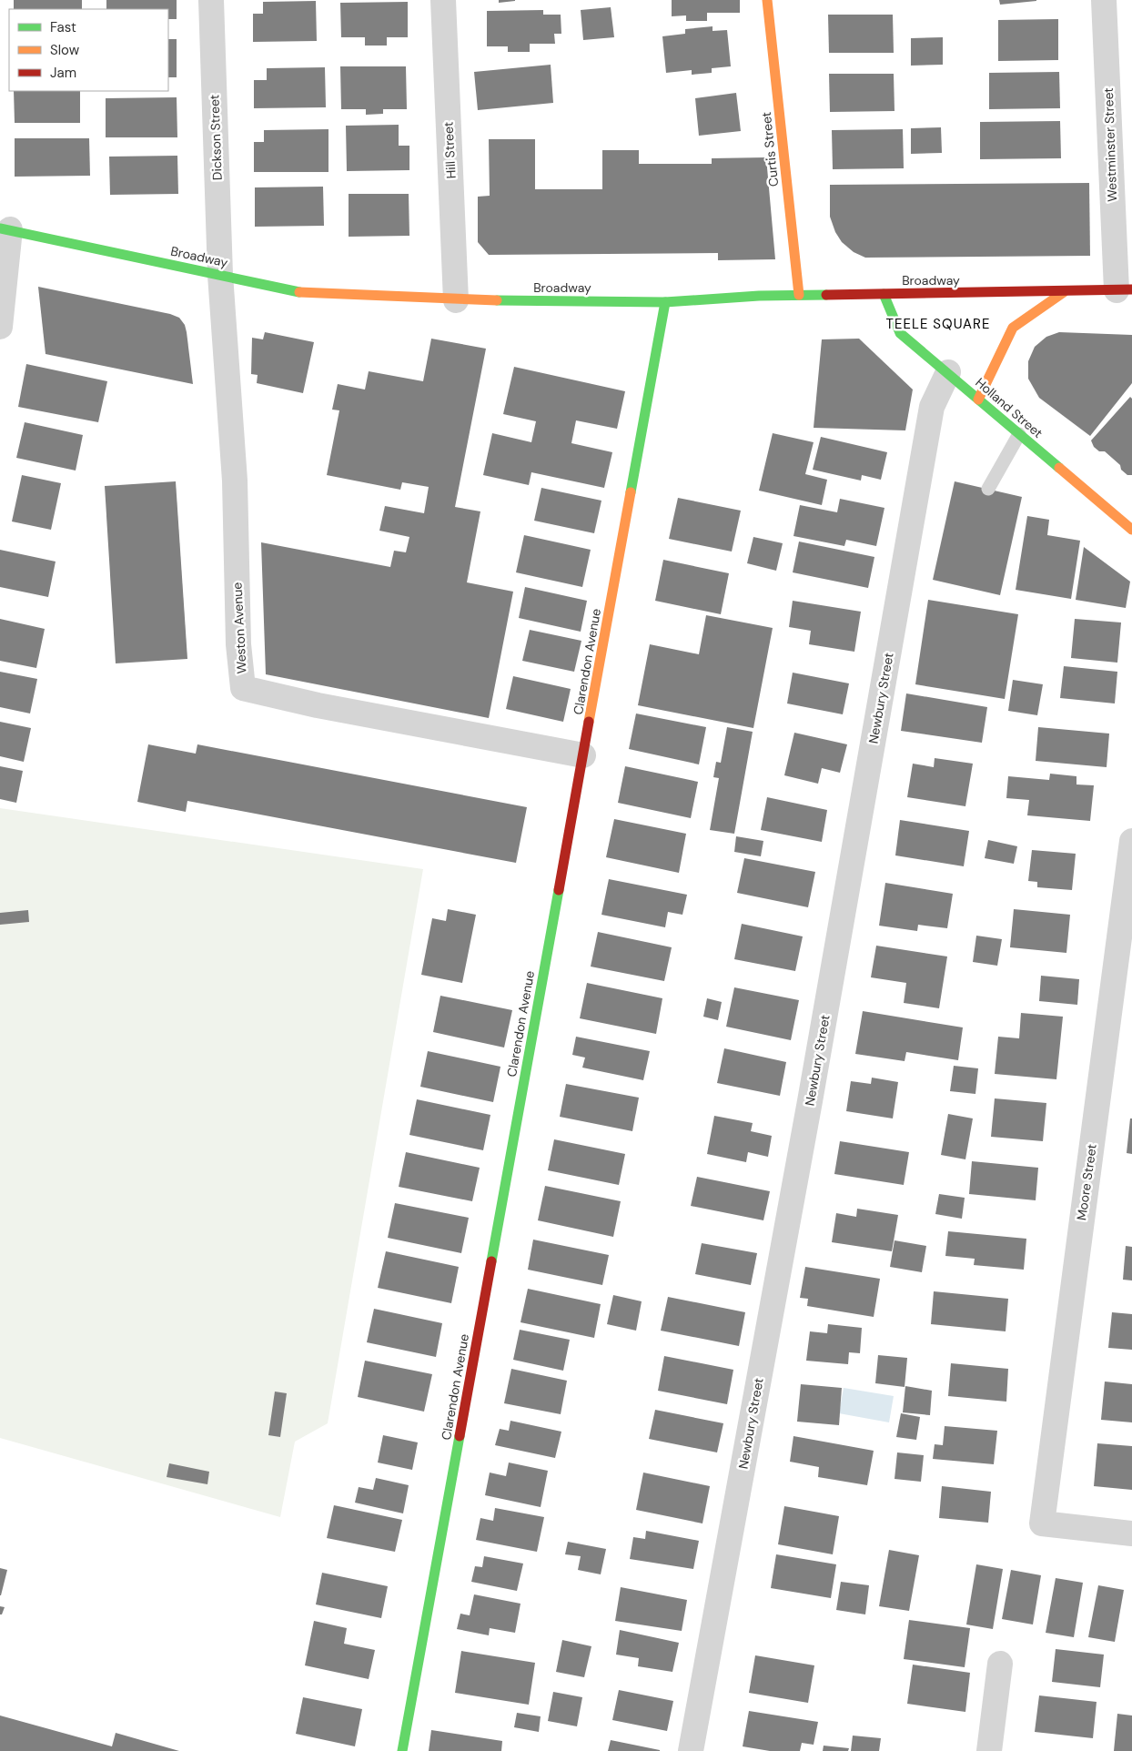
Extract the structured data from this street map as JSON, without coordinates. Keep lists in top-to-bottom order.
{
  "streets": {
    "street": [
      "Dickson Street",
      "Westminster Street",
      "Curtis Street",
      "Hill Street",
      "Broadway",
      "Holland Street",
      "Weston Avenue",
      "Clarendon Avenue",
      "Newbury Street",
      "Moore Street"
    ]
  },
  "crossings": [
    ["Dickson Street", "Broadway"],
    ["Dickson Street", "Weston Avenue"],
    ["Westminster Street", "Broadway"],
    ["Curtis Street", "Broadway"],
    ["Hill Street", "Broadway"],
    ["Broadway", "Holland Street"],
    ["Broadway", "Weston Avenue"],
    ["Broadway", "Clarendon Avenue"],
    ["Holland Street", "Newbury Street"],
    ["Weston Avenue", "Clarendon Avenue"]
  ],
  "districts": ["TEELE SQUARE"],
  "legend": ["Fast", "Slow", "Jam"]
}
